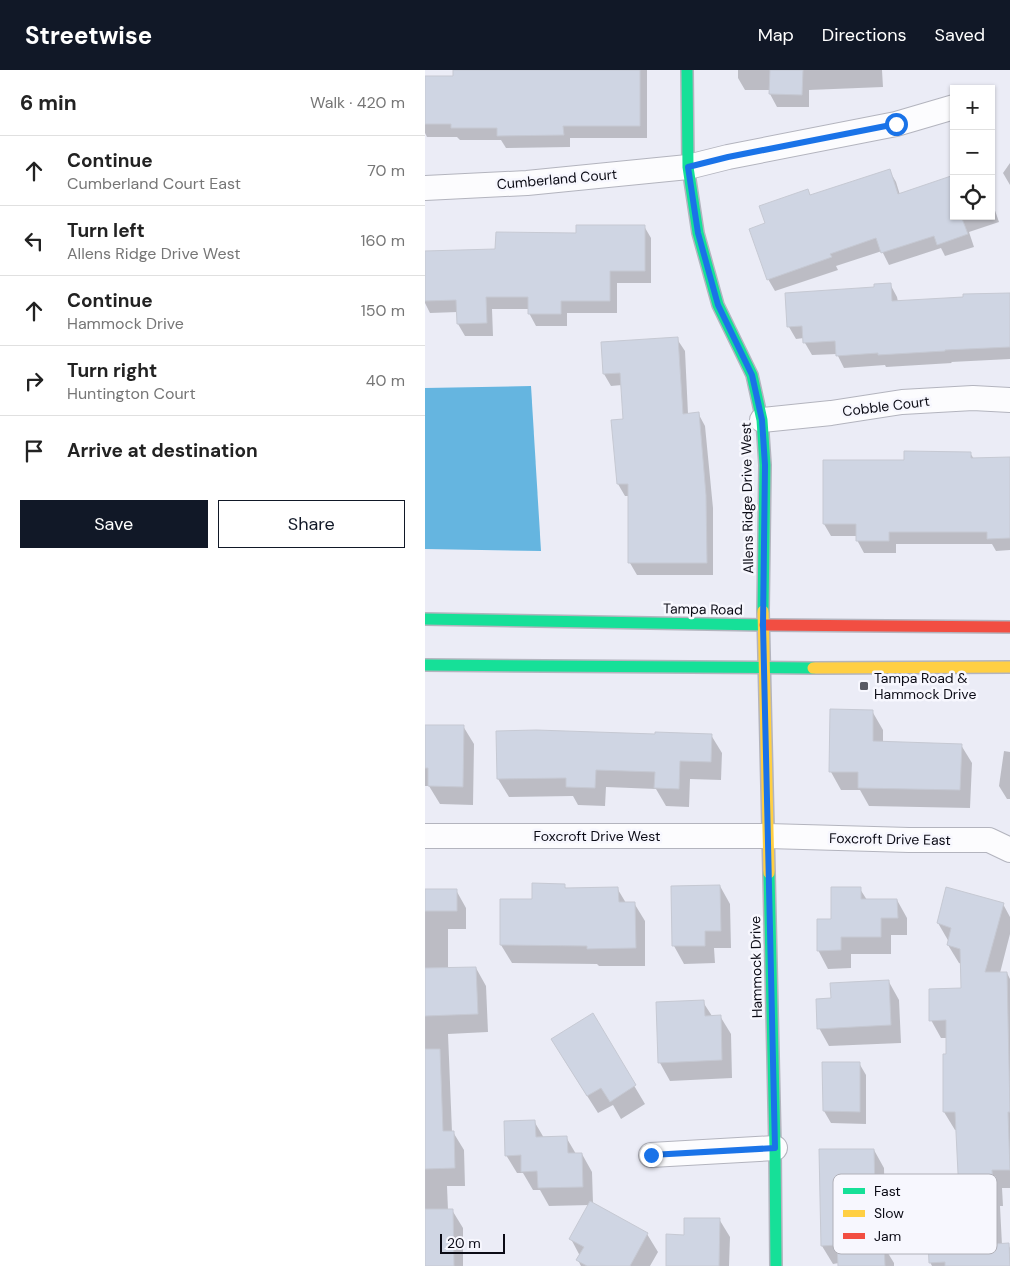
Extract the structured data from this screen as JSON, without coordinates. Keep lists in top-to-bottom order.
{
  "streets": {
    "street": [
      "Cumberland Court",
      "Cobble Court",
      "Allens Ridge Drive West",
      "Tampa Road",
      "Foxcroft Drive West",
      "Foxcroft Drive East",
      "Hammock Drive"
    ]
  },
  "crossings": [
    ["Cumberland Court", "Allens Ridge Drive West"],
    ["Cobble Court", "Allens Ridge Drive West"],
    ["Allens Ridge Drive West", "Tampa Road"],
    ["Allens Ridge Drive West", "Hammock Drive"],
    ["Foxcroft Drive West", "Foxcroft Drive East"],
    ["Foxcroft Drive West", "Hammock Drive"],
    ["Foxcroft Drive East", "Hammock Drive"]
  ],
  "places": {
    "transit": ["Tampa Road & Hammock Drive"]
  },
  "legend": ["Fast", "Slow", "Jam"],
  "scale_bar": "20 m",
  "page": {
    "header": "Streetwise",
    "nav": ["Map", "Directions", "Saved"],
    "heading": ["6 min", "Walk · 420 m"],
    "map_buttons": ["+", "−"],
    "list": [
      ["Continue", "Cumberland Court East", "70 m"],
      ["Turn left", "Allens Ridge Drive West", "160 m"],
      ["Continue", "Hammock Drive", "150 m"],
      ["Turn right", "Huntington Court", "40 m"],
      "Arrive at destination"
    ],
    "buttons": ["Save", "Share"],
    "scale": "20 m"
  }
}
